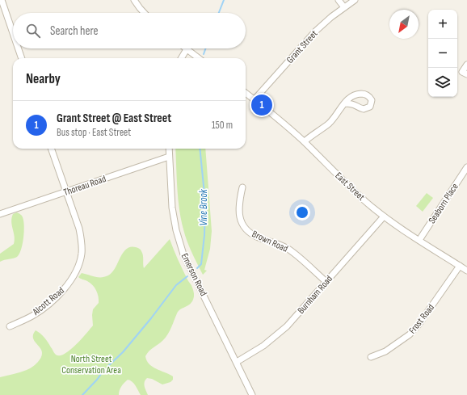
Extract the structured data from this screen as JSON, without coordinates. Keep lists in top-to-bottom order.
{
  "streets": {
    "street": [
      "Grant Street",
      "Thoreau Road",
      "East Street",
      "Seaborn Place",
      "Brown Road",
      "Emerson Road",
      "Burnham Road",
      "Alcott Road",
      "Frost Road"
    ]
  },
  "crossings": [
    ["Grant Street", "East Street"],
    ["Thoreau Road", "Emerson Road"],
    ["Thoreau Road", "Alcott Road"],
    ["East Street", "Seaborn Place"],
    ["East Street", "Burnham Road"],
    ["East Street", "Frost Road"],
    ["Brown Road", "Burnham Road"],
    ["Emerson Road", "Burnham Road"]
  ],
  "water": ["Vine Brook"],
  "parks": ["North Street Conservation Area"],
  "north": "bottom left",
  "page": {
    "map_buttons": ["+", "−"],
    "search": "Search here",
    "heading": "Nearby",
    "pins": "1",
    "list": [
      {
        "mark": "1",
        "name": "Grant Street @ East Street",
        "note": "Bus stop · East Street",
        "value": "150 m"
      }
    ]
  }
}
